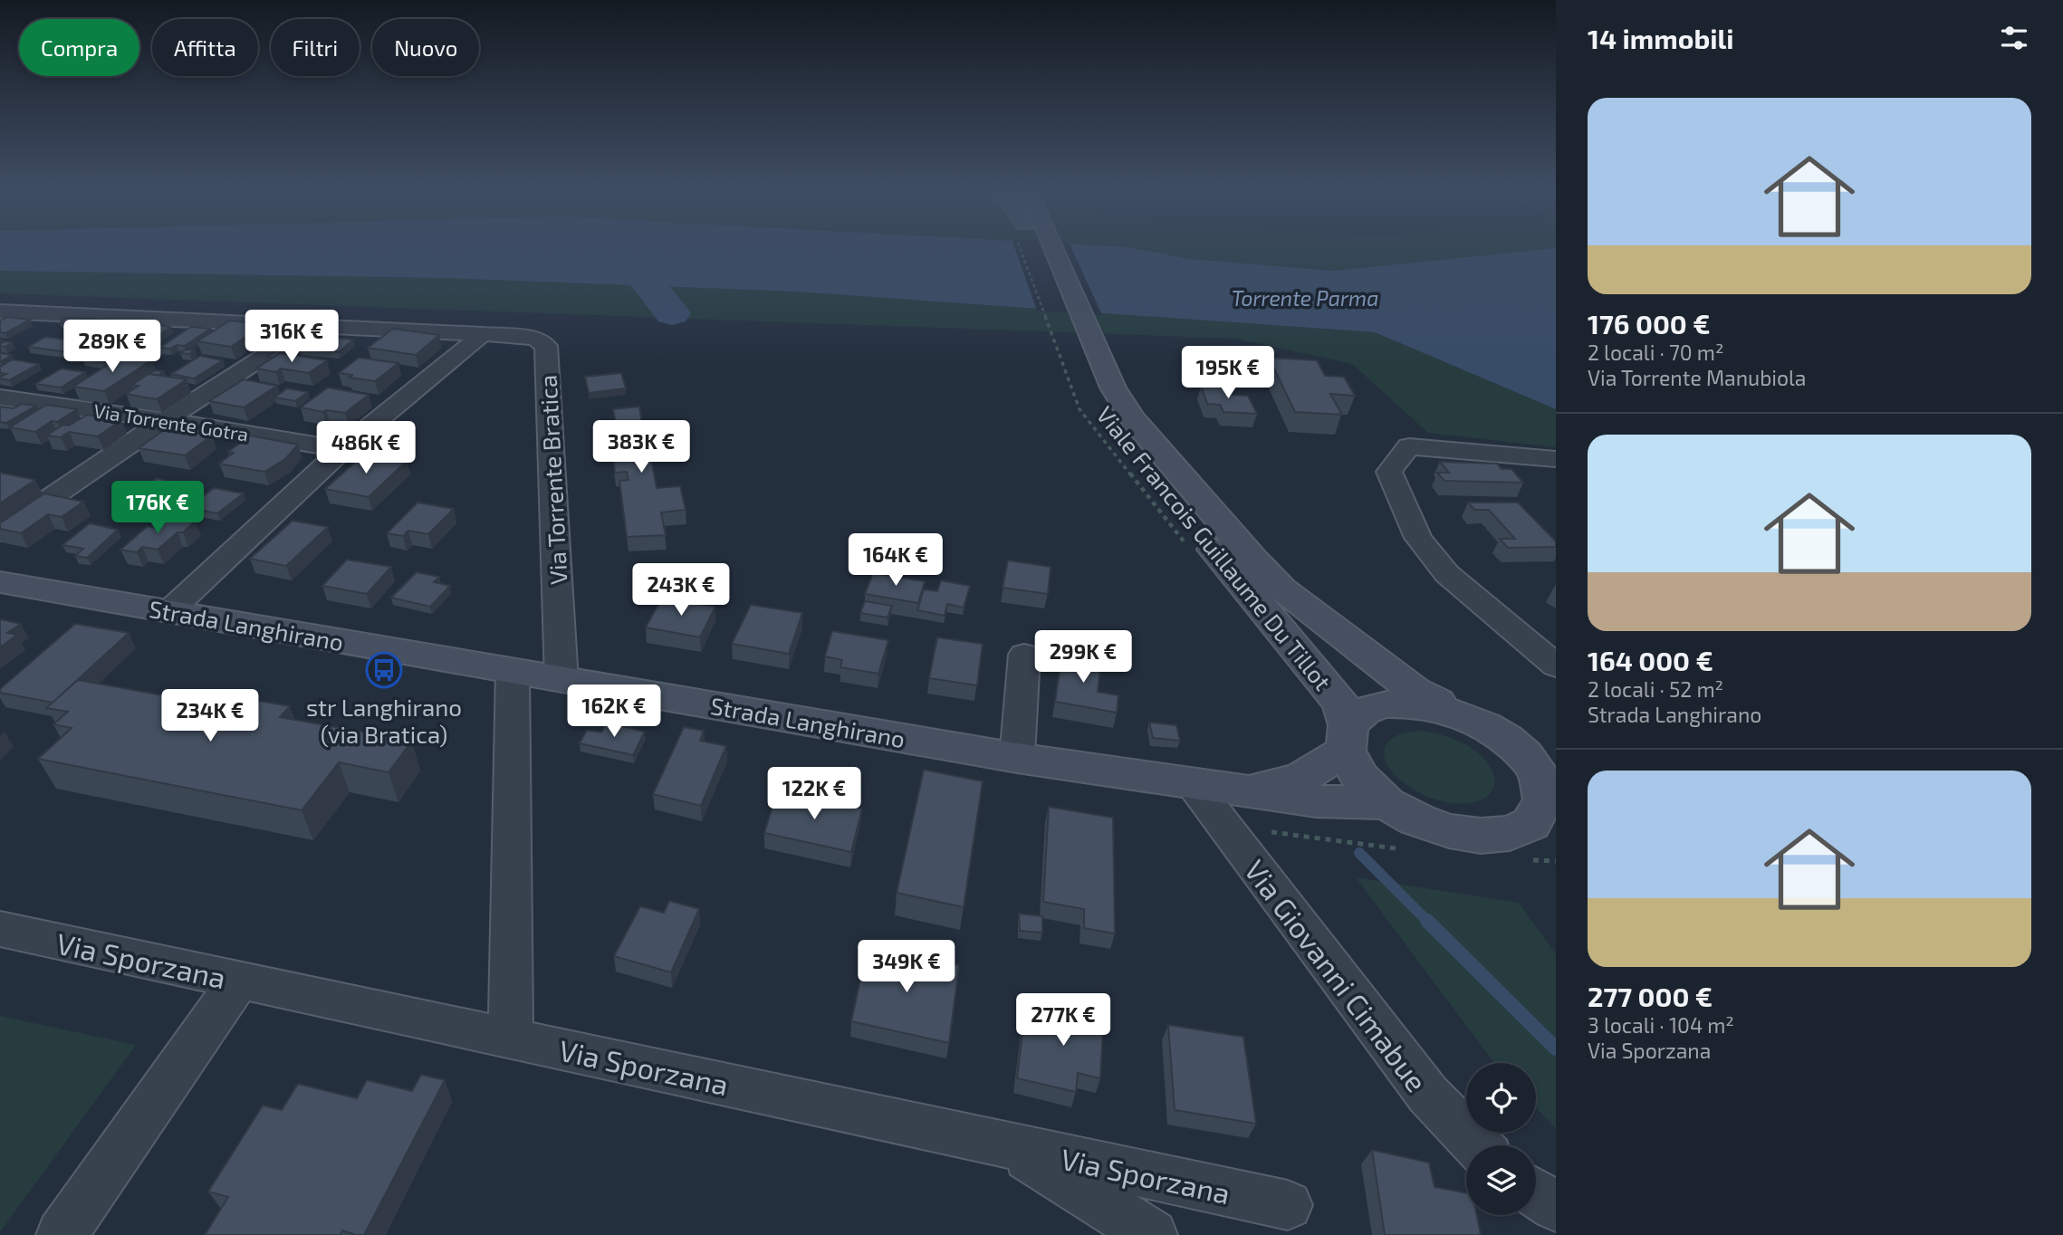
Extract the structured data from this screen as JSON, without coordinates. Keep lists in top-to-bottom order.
{
  "streets": {
    "main road": ["Viale Francois Guillaume Du Tillot", "Strada Langhirano"],
    "street": [
      "Via Torrente Gotra",
      "Via Torrente Bratica",
      "Via Sporzana",
      "Via Giovanni Cimabue"
    ]
  },
  "crossings": [
    ["Via Torrente Bratica", "Strada Langhirano"],
    ["Viale Francois Guillaume Du Tillot", "Strada Langhirano"],
    ["Strada Langhirano", "Via Giovanni Cimabue"]
  ],
  "water": ["Torrente Parma"],
  "places": {
    "bus stop": ["str Langhirano (via Bratica)"]
  },
  "page": {
    "heading": "14 immobili",
    "chip": [
      "Compra",
      "Affitta",
      "Filtri",
      "Nuovo"
    ],
    "list": [
      {
        "name": "176 000 €",
        "note": "2 locali · 70 m² · Via Torrente Manubiola"
      },
      {
        "name": "164 000 €",
        "note": "2 locali · 52 m² · Strada Langhirano"
      },
      {
        "name": "277 000 €",
        "note": "3 locali · 104 m² · Via Sporzana"
      }
    ],
    "price": [
      "316K €",
      "289K €",
      "195K €",
      "383K €",
      "486K €",
      "176K €",
      "164K €",
      "243K €",
      "299K €",
      "162K €",
      "234K €",
      "122K €",
      "349K €",
      "277K €"
    ]
  }
}
